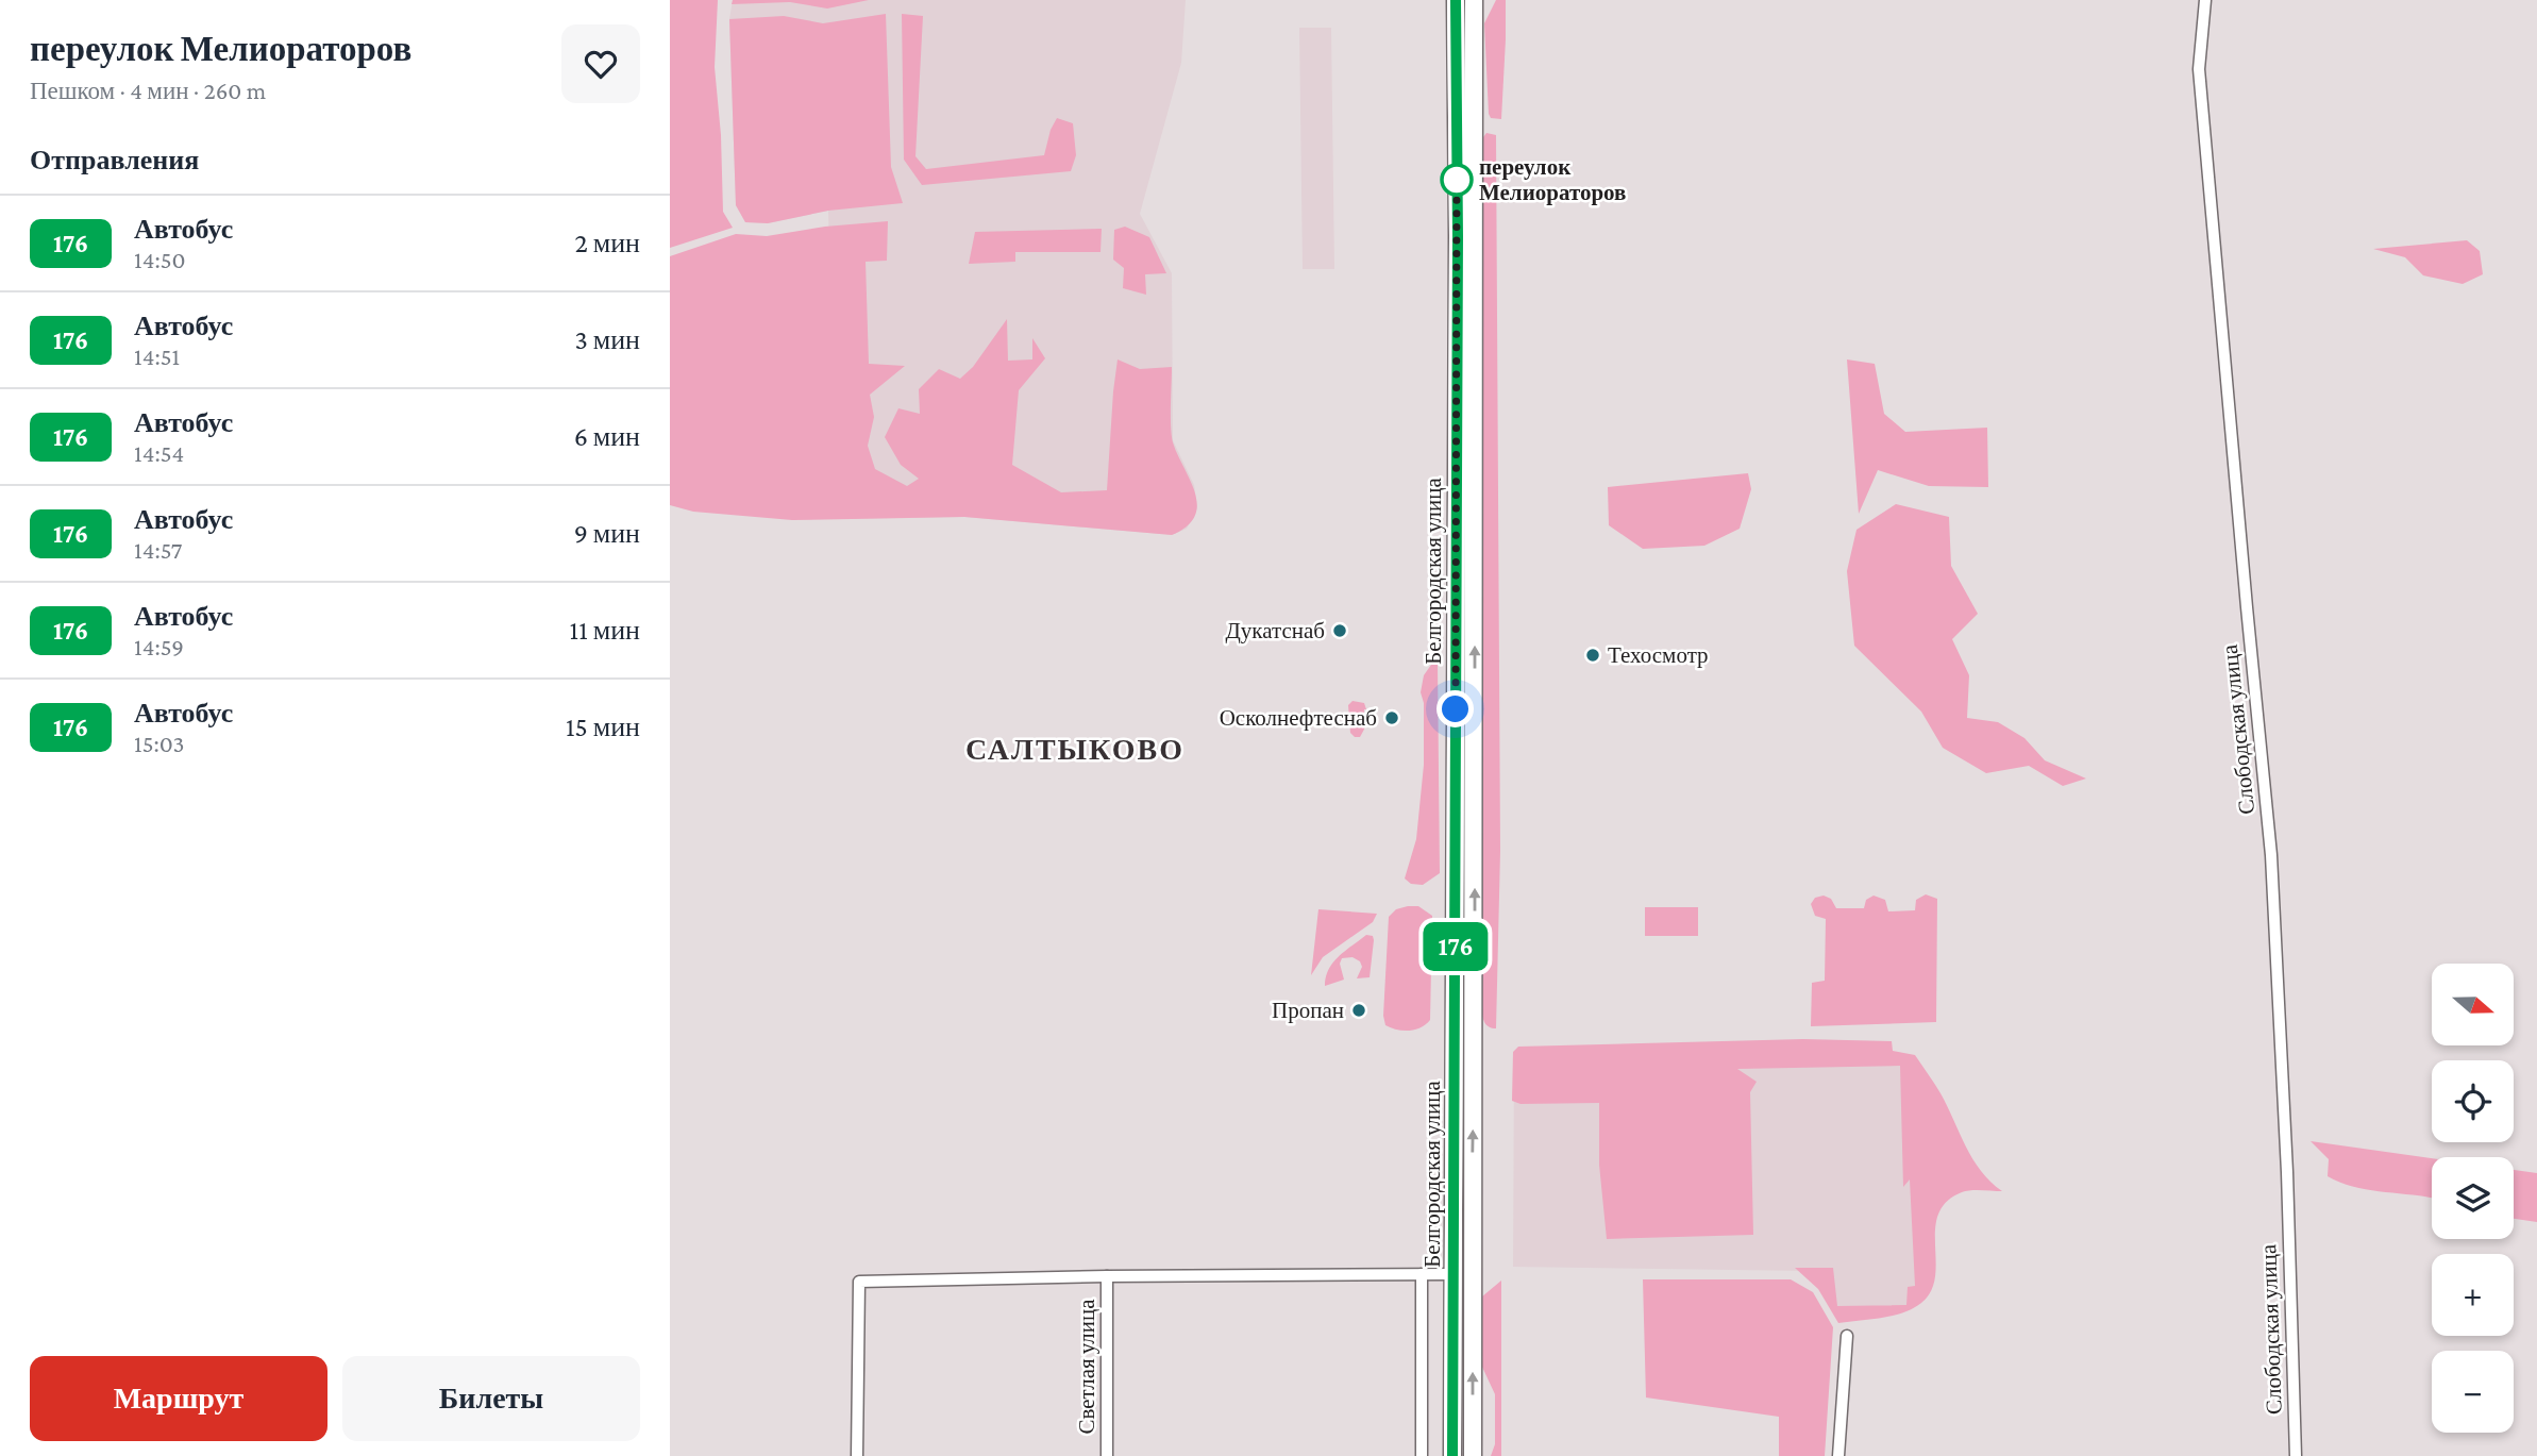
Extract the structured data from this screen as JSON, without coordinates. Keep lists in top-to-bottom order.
{
  "streets": {
    "main road": ["Белгородская улица"],
    "street": ["Слободская улица", "Светлая улица"]
  },
  "districts": ["САЛТЫКОВО"],
  "places": [
    "переулок Мелиораторов",
    "Дукатснаб",
    "Техосмотр",
    "Осколнефтеснаб",
    "Пропан"
  ],
  "lines": ["bus line 176"],
  "north": "right",
  "page": {
    "heading": [
      ["переулок Мелиораторов", "Пешком · 4 мин · 260 m"],
      "Отправления"
    ],
    "on_map": "176",
    "list": [
      {
        "mark": "176",
        "name": "Автобус",
        "note": "14:50",
        "value": "2 мин"
      },
      {
        "mark": "176",
        "name": "Автобус",
        "note": "14:51",
        "value": "3 мин"
      },
      {
        "mark": "176",
        "name": "Автобус",
        "note": "14:54",
        "value": "6 мин"
      },
      {
        "mark": "176",
        "name": "Автобус",
        "note": "14:57",
        "value": "9 мин"
      },
      {
        "mark": "176",
        "name": "Автобус",
        "note": "14:59",
        "value": "11 мин"
      },
      {
        "mark": "176",
        "name": "Автобус",
        "note": "15:03",
        "value": "15 мин"
      }
    ],
    "map_buttons": ["+", "−"],
    "buttons": ["Маршрут", "Билеты"]
  }
}
